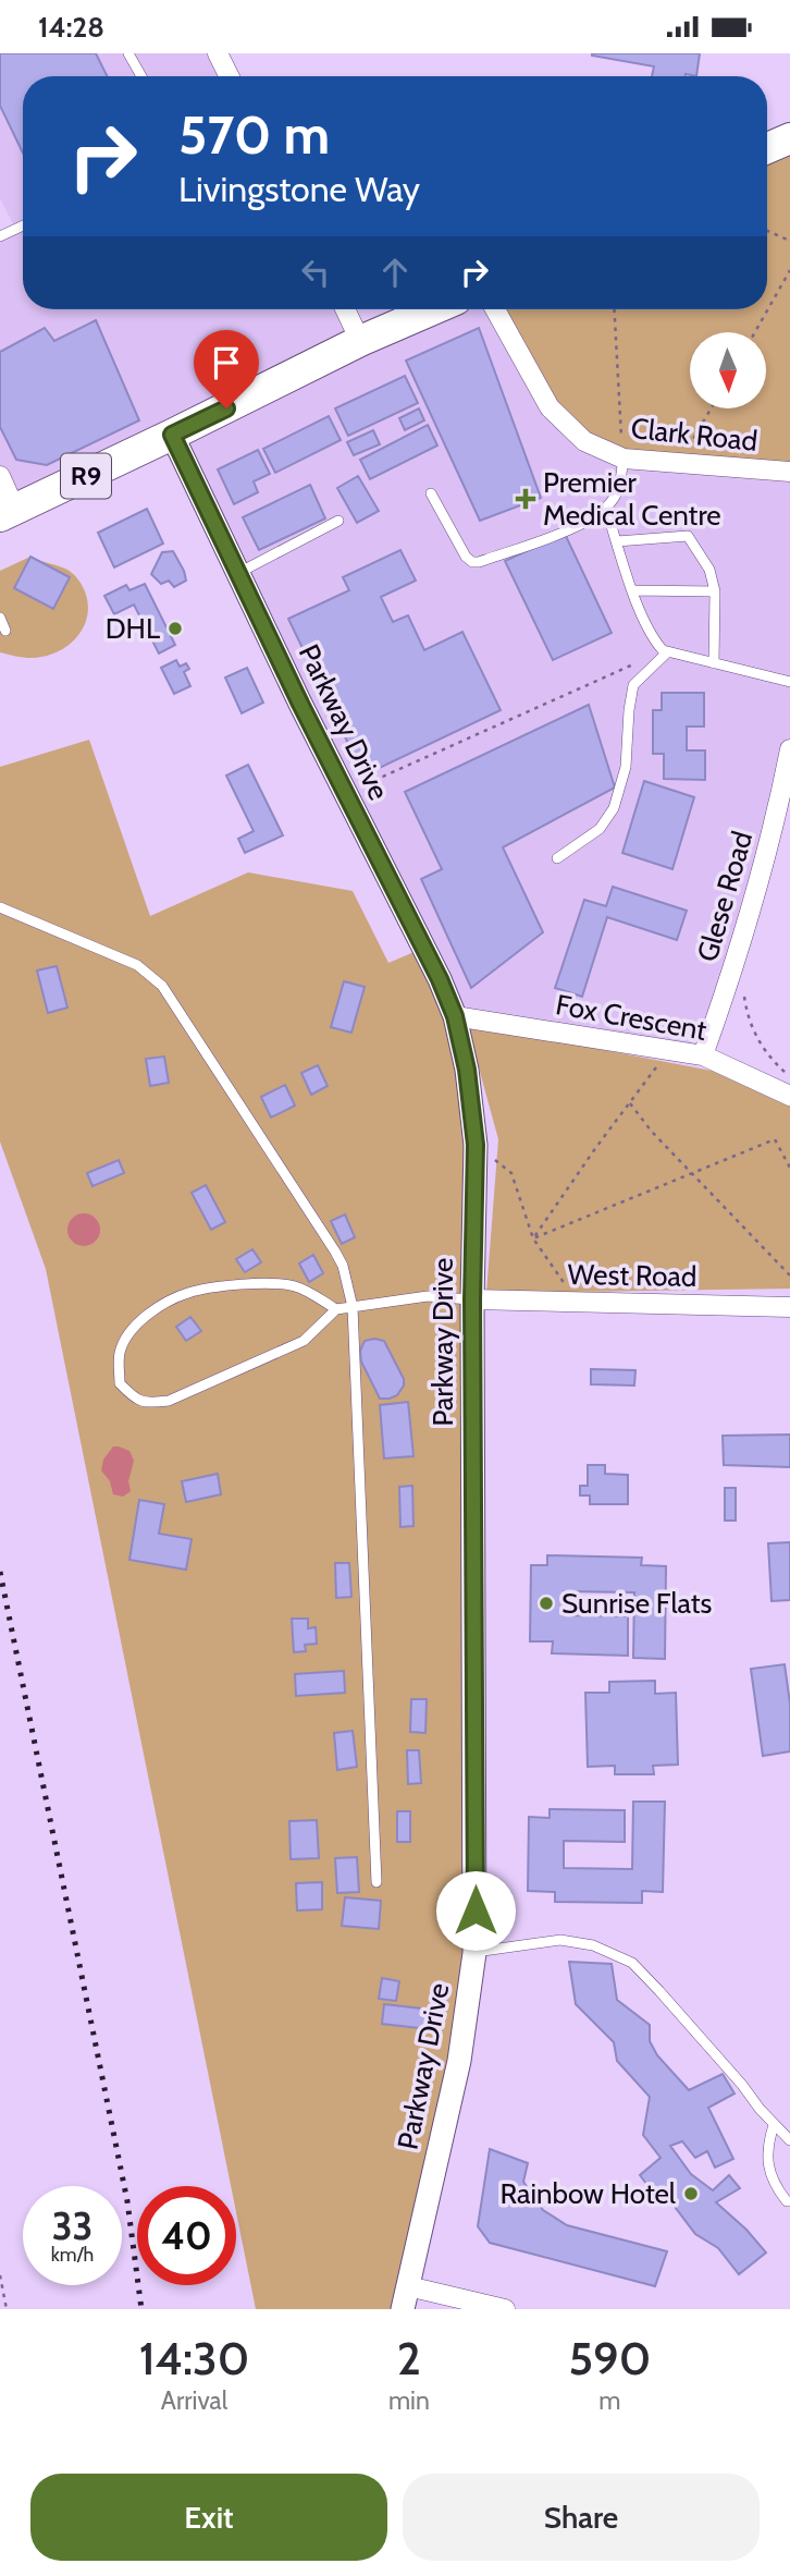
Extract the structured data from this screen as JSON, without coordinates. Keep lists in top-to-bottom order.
{
  "streets": {
    "highway": ["R9"],
    "street": [
      "Clark Road",
      "Parkway Drive",
      "Glese Road",
      "Fox Crescent",
      "West Road"
    ]
  },
  "crossings": [
    ["R9", "Parkway Drive"],
    ["Parkway Drive", "Fox Crescent"],
    ["Parkway Drive", "West Road"],
    ["Glese Road", "Fox Crescent"]
  ],
  "places": {
    "health": ["Premier Medical Centre"],
    "other": ["DHL", "Sunrise Flats", "Rainbow Hotel"]
  },
  "north": "bottom",
  "page": {
    "status": "14:28",
    "turn": ["570 m", "Livingstone Way"],
    "speed": "33 km/h",
    "limit": "40",
    "eta": [
      "14:30",
      "Arrival",
      "2",
      "min",
      "590",
      "m"
    ],
    "buttons": ["Exit", "Share"]
  }
}
